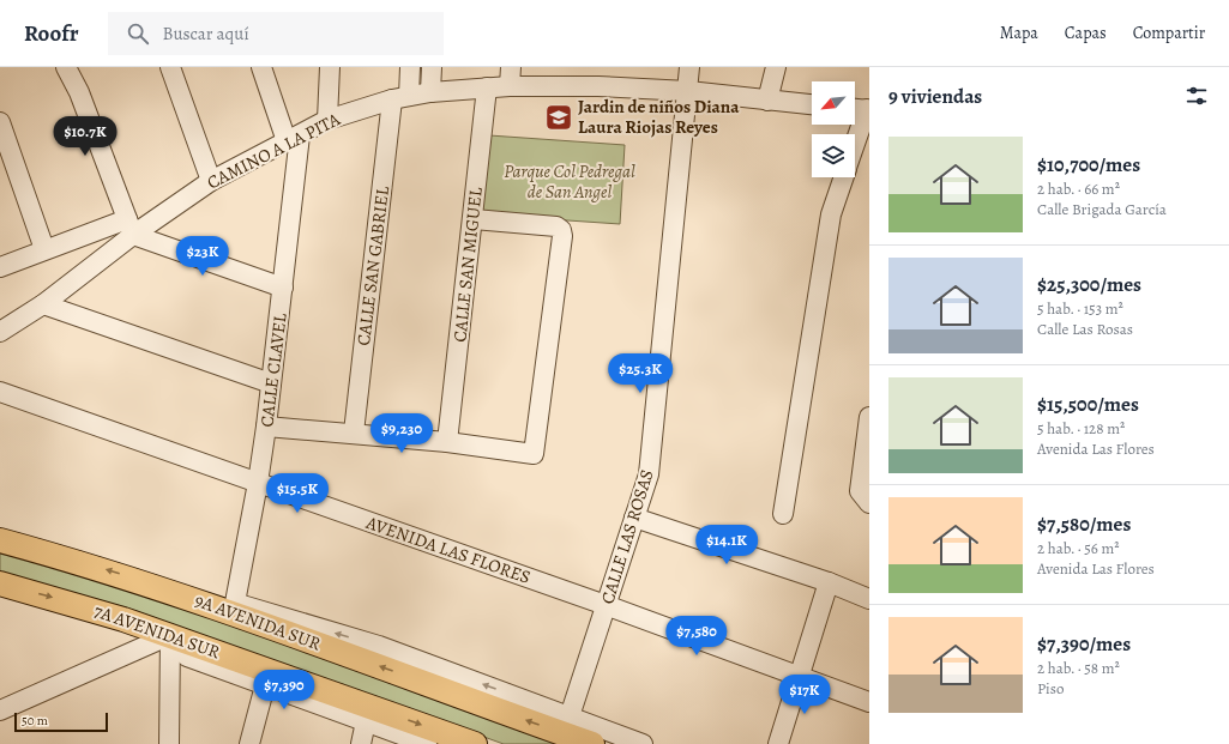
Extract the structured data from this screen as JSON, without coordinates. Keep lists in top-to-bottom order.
{
  "streets": {
    "main road": ["9A AVENIDA SUR", "7A AVENIDA SUR"],
    "street": [
      "CAMINO A LA PITA",
      "CALLE SAN MIGUEL",
      "CALLE SAN GABRIEL",
      "CALLE CLAVEL",
      "CALLE LAS ROSAS",
      "AVENIDA LAS FLORES"
    ]
  },
  "crossings": [
    ["CAMINO A LA PITA", "CALLE SAN MIGUEL"],
    ["CAMINO A LA PITA", "CALLE SAN GABRIEL"],
    ["CAMINO A LA PITA", "CALLE CLAVEL"],
    ["CAMINO A LA PITA", "CALLE LAS ROSAS"],
    ["CALLE CLAVEL", "AVENIDA LAS FLORES"],
    ["CALLE LAS ROSAS", "AVENIDA LAS FLORES"]
  ],
  "one_way": ["9A AVENIDA SUR", "7A AVENIDA SUR"],
  "parks": ["Parque Col Pedregal de San Angel"],
  "places": {
    "school or university": ["Jardin de niños Diana Laura Riojas Reyes"]
  },
  "scale_bar": "50 m",
  "north": "bottom left",
  "page": {
    "header": "Roofr",
    "search": "Buscar aquí",
    "nav": ["Mapa", "Capas", "Compartir"],
    "heading": "9 viviendas",
    "price": [
      "$10.7K",
      "$23K",
      "$25.3K",
      "$9,230",
      "$15.5K",
      "$14.1K",
      "$7,580",
      "$7,390",
      "$17K"
    ],
    "list": [
      {
        "name": "$10,700/mes",
        "note": "2 hab. · 66 m² · Calle Brigada García"
      },
      {
        "name": "$25,300/mes",
        "note": "5 hab. · 153 m² · Calle Las Rosas"
      },
      {
        "name": "$15,500/mes",
        "note": "5 hab. · 128 m² · Avenida Las Flores"
      },
      {
        "name": "$7,580/mes",
        "note": "2 hab. · 56 m² · Avenida Las Flores"
      },
      {
        "name": "$7,390/mes",
        "note": "2 hab. · 58 m² · Piso"
      }
    ],
    "scale": "50 m"
  }
}
